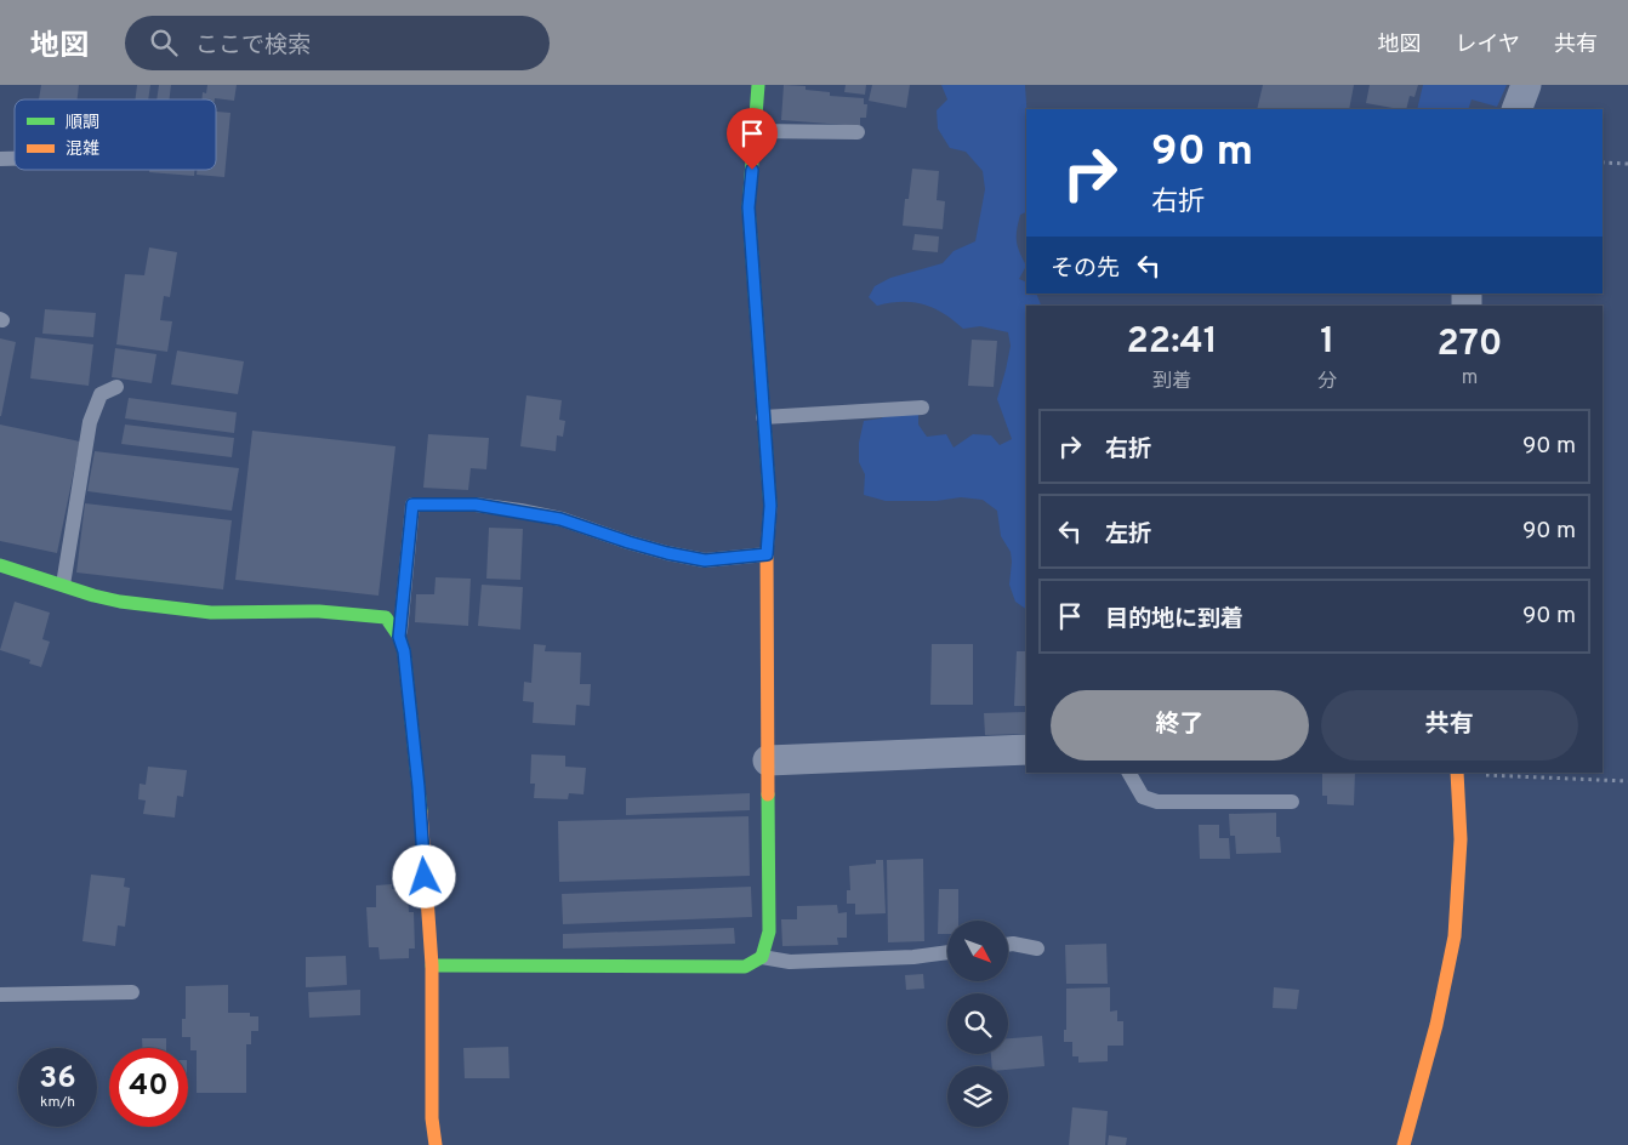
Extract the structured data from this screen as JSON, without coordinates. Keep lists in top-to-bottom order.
{
  "legend": ["順調", "混雑"],
  "north": "bottom right",
  "page": {
    "header": "地図",
    "search": "ここで検索",
    "nav": ["地図", "レイヤ", "共有"],
    "turn": ["90 m", "右折"],
    "then": "その先",
    "eta": [
      "22:41",
      "到着",
      "1",
      "分",
      "270",
      "m"
    ],
    "list": [
      {
        "name": "右折",
        "value": "90 m"
      },
      {
        "name": "左折",
        "value": "90 m"
      },
      {
        "name": "目的地に到着",
        "value": "90 m"
      }
    ],
    "buttons": ["終了", "共有"],
    "speed": "36 km/h",
    "limit": "40"
  }
}
